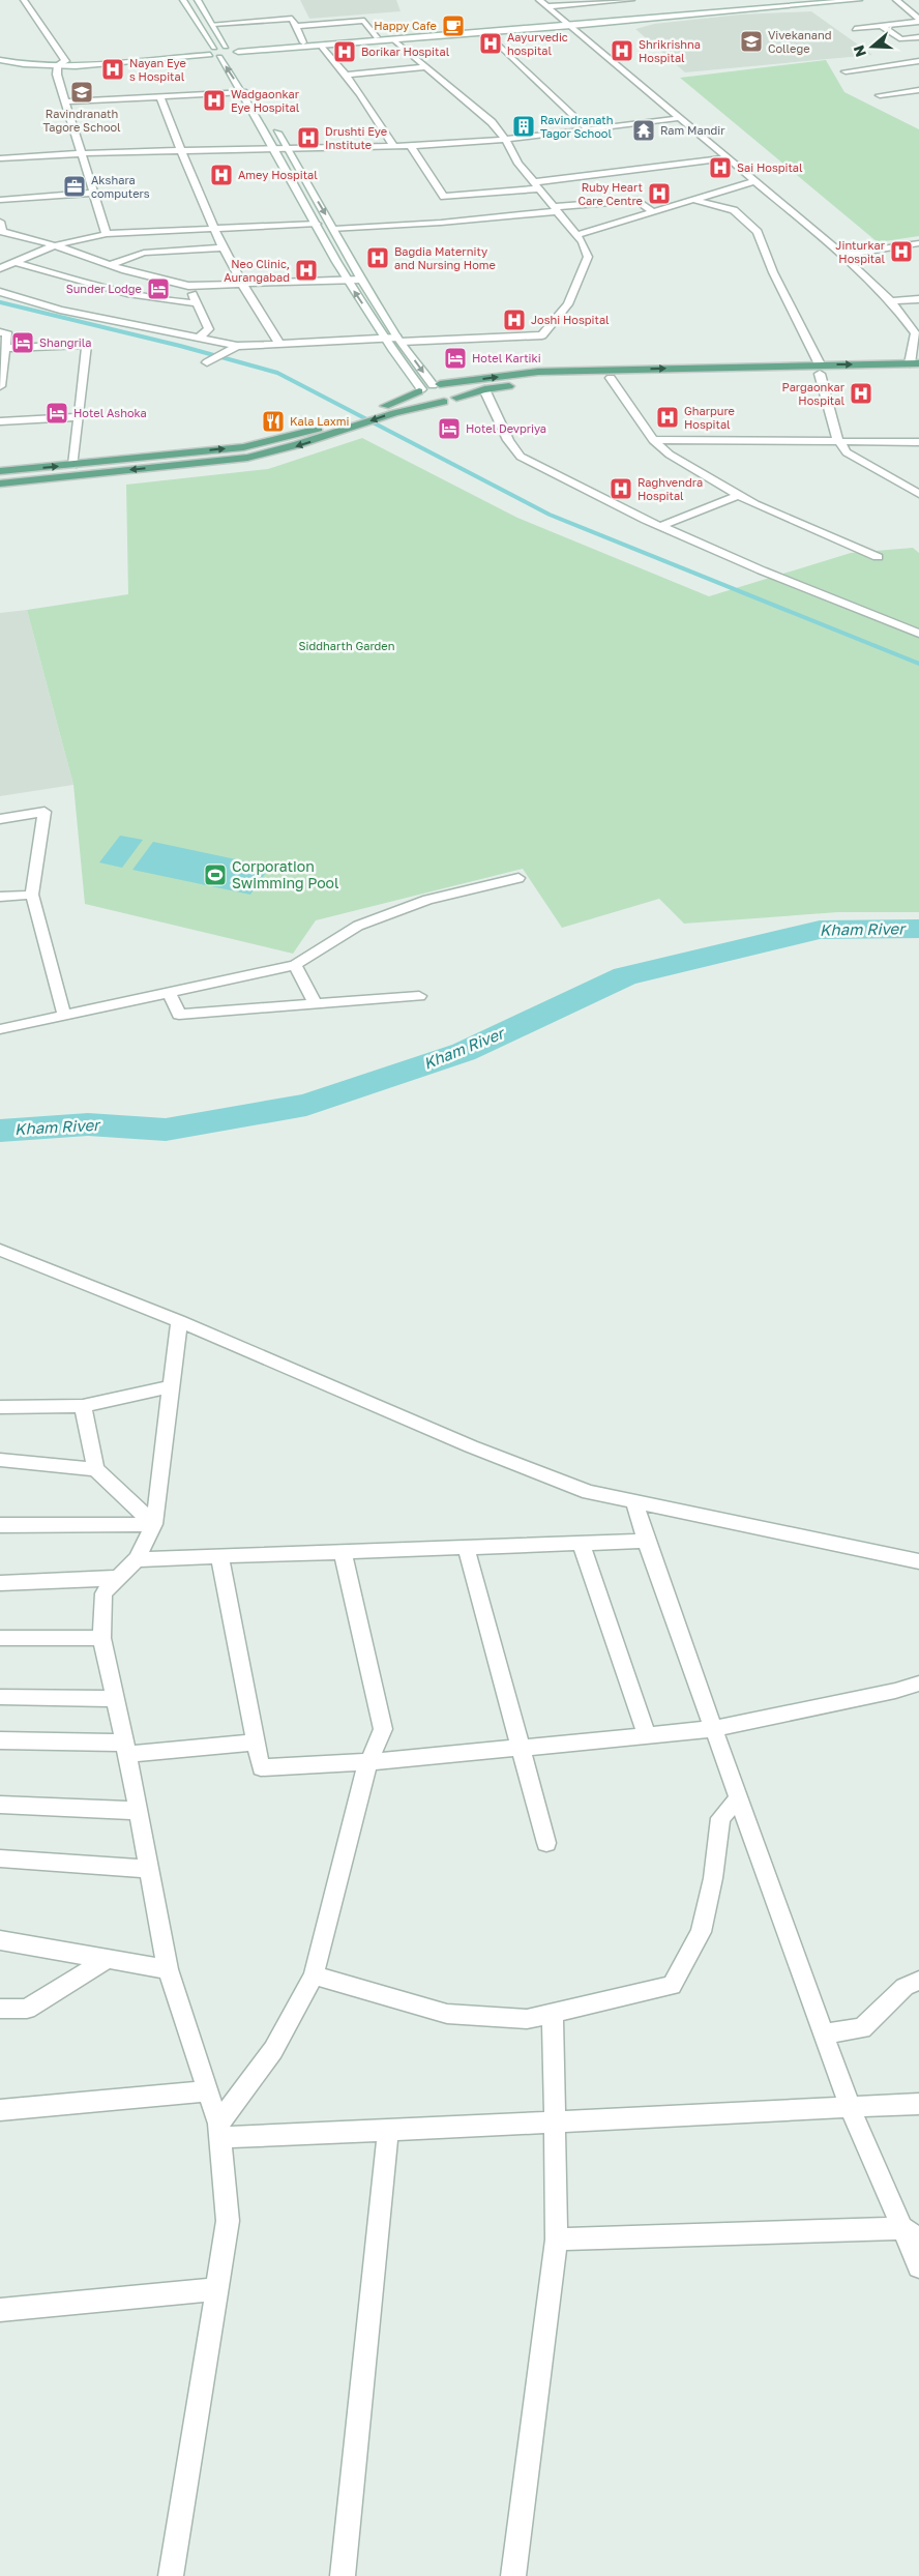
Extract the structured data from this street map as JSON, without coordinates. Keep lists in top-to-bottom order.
{
  "water": ["Kham River"],
  "parks": ["Siddharth Garden"],
  "places": {
    "cafe": ["Happy Cafe"],
    "school or university": ["Vivekanand College", "Ravindranath Tagore School"],
    "hospital": [
      "Aayurvedic hospital",
      "Shrikrishna Hospital",
      "Borikar Hospital",
      "Nayan Eye s Hospital",
      "Wadgaonkar Eye Hospital",
      "Drushti Eye Institute",
      "Sai Hospital",
      "Amey Hospital",
      "Ruby Heart Care Centre",
      "Jinturkar Hospital",
      "Bagdia Maternity and Nursing Home",
      "Neo Clinic, Aurangabad",
      "Joshi Hospital",
      "Pargaonkar Hospital",
      "Gharpure Hospital",
      "Raghvendra Hospital"
    ],
    "building": ["Ravindranath Tagor School"],
    "temple": ["Ram Mandir"],
    "office": ["Akshara computers"],
    "hotel": [
      "Sunder Lodge",
      "Shangrila",
      "Hotel Kartiki",
      "Hotel Ashoka",
      "Hotel Devpriya"
    ],
    "restaurant": ["Kala Laxmi"],
    "sports": ["Corporation Swimming Pool"]
  },
  "north": "left"
}
